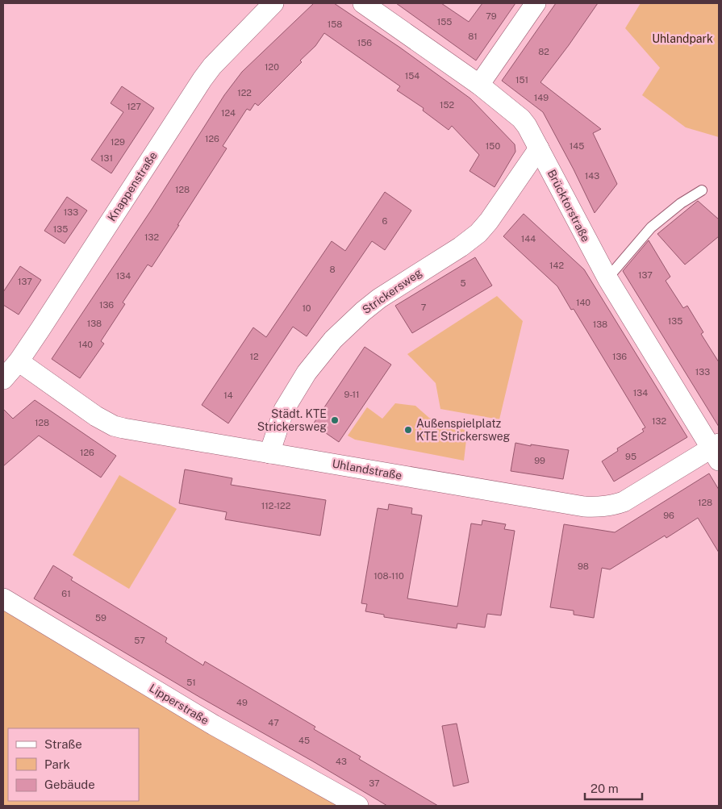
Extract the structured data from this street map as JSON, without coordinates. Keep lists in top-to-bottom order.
{
  "streets": {
    "street": [
      "Knappenstraße",
      "Brücktorstraße",
      "Strickersweg",
      "Uhlandstraße",
      "Lipperstraße"
    ]
  },
  "crossings": [
    ["Knappenstraße", "Uhlandstraße"],
    ["Brücktorstraße", "Strickersweg"],
    ["Brücktorstraße", "Uhlandstraße"],
    ["Strickersweg", "Uhlandstraße"]
  ],
  "parks": ["Uhlandpark"],
  "places": ["Städt. KTE Strickersweg", "Außenspielplatz KTE Strickersweg"],
  "house_numbers": [
    "79",
    "155",
    "158",
    "81",
    "156",
    "82",
    "120",
    "154",
    "151",
    "122",
    "149",
    "152",
    "127",
    "124",
    "126",
    "129",
    "150",
    "145",
    "131",
    "143",
    "128",
    "133",
    "6",
    "135",
    "132",
    "144",
    "142",
    "8",
    "137",
    "134",
    "137",
    "5",
    "140",
    "136",
    "7",
    "10",
    "135",
    "138",
    "138",
    "140",
    "12",
    "136",
    "133",
    "134",
    "9-11",
    "14",
    "132",
    "128",
    "126",
    "95",
    "99",
    "128",
    "112-122",
    "96",
    "98",
    "108-110",
    "61",
    "59",
    "57",
    "51",
    "49",
    "47",
    "45",
    "43",
    "37"
  ],
  "legend": ["Straße", "Park", "Gebäude"],
  "scale_bar": "20 m"
}
